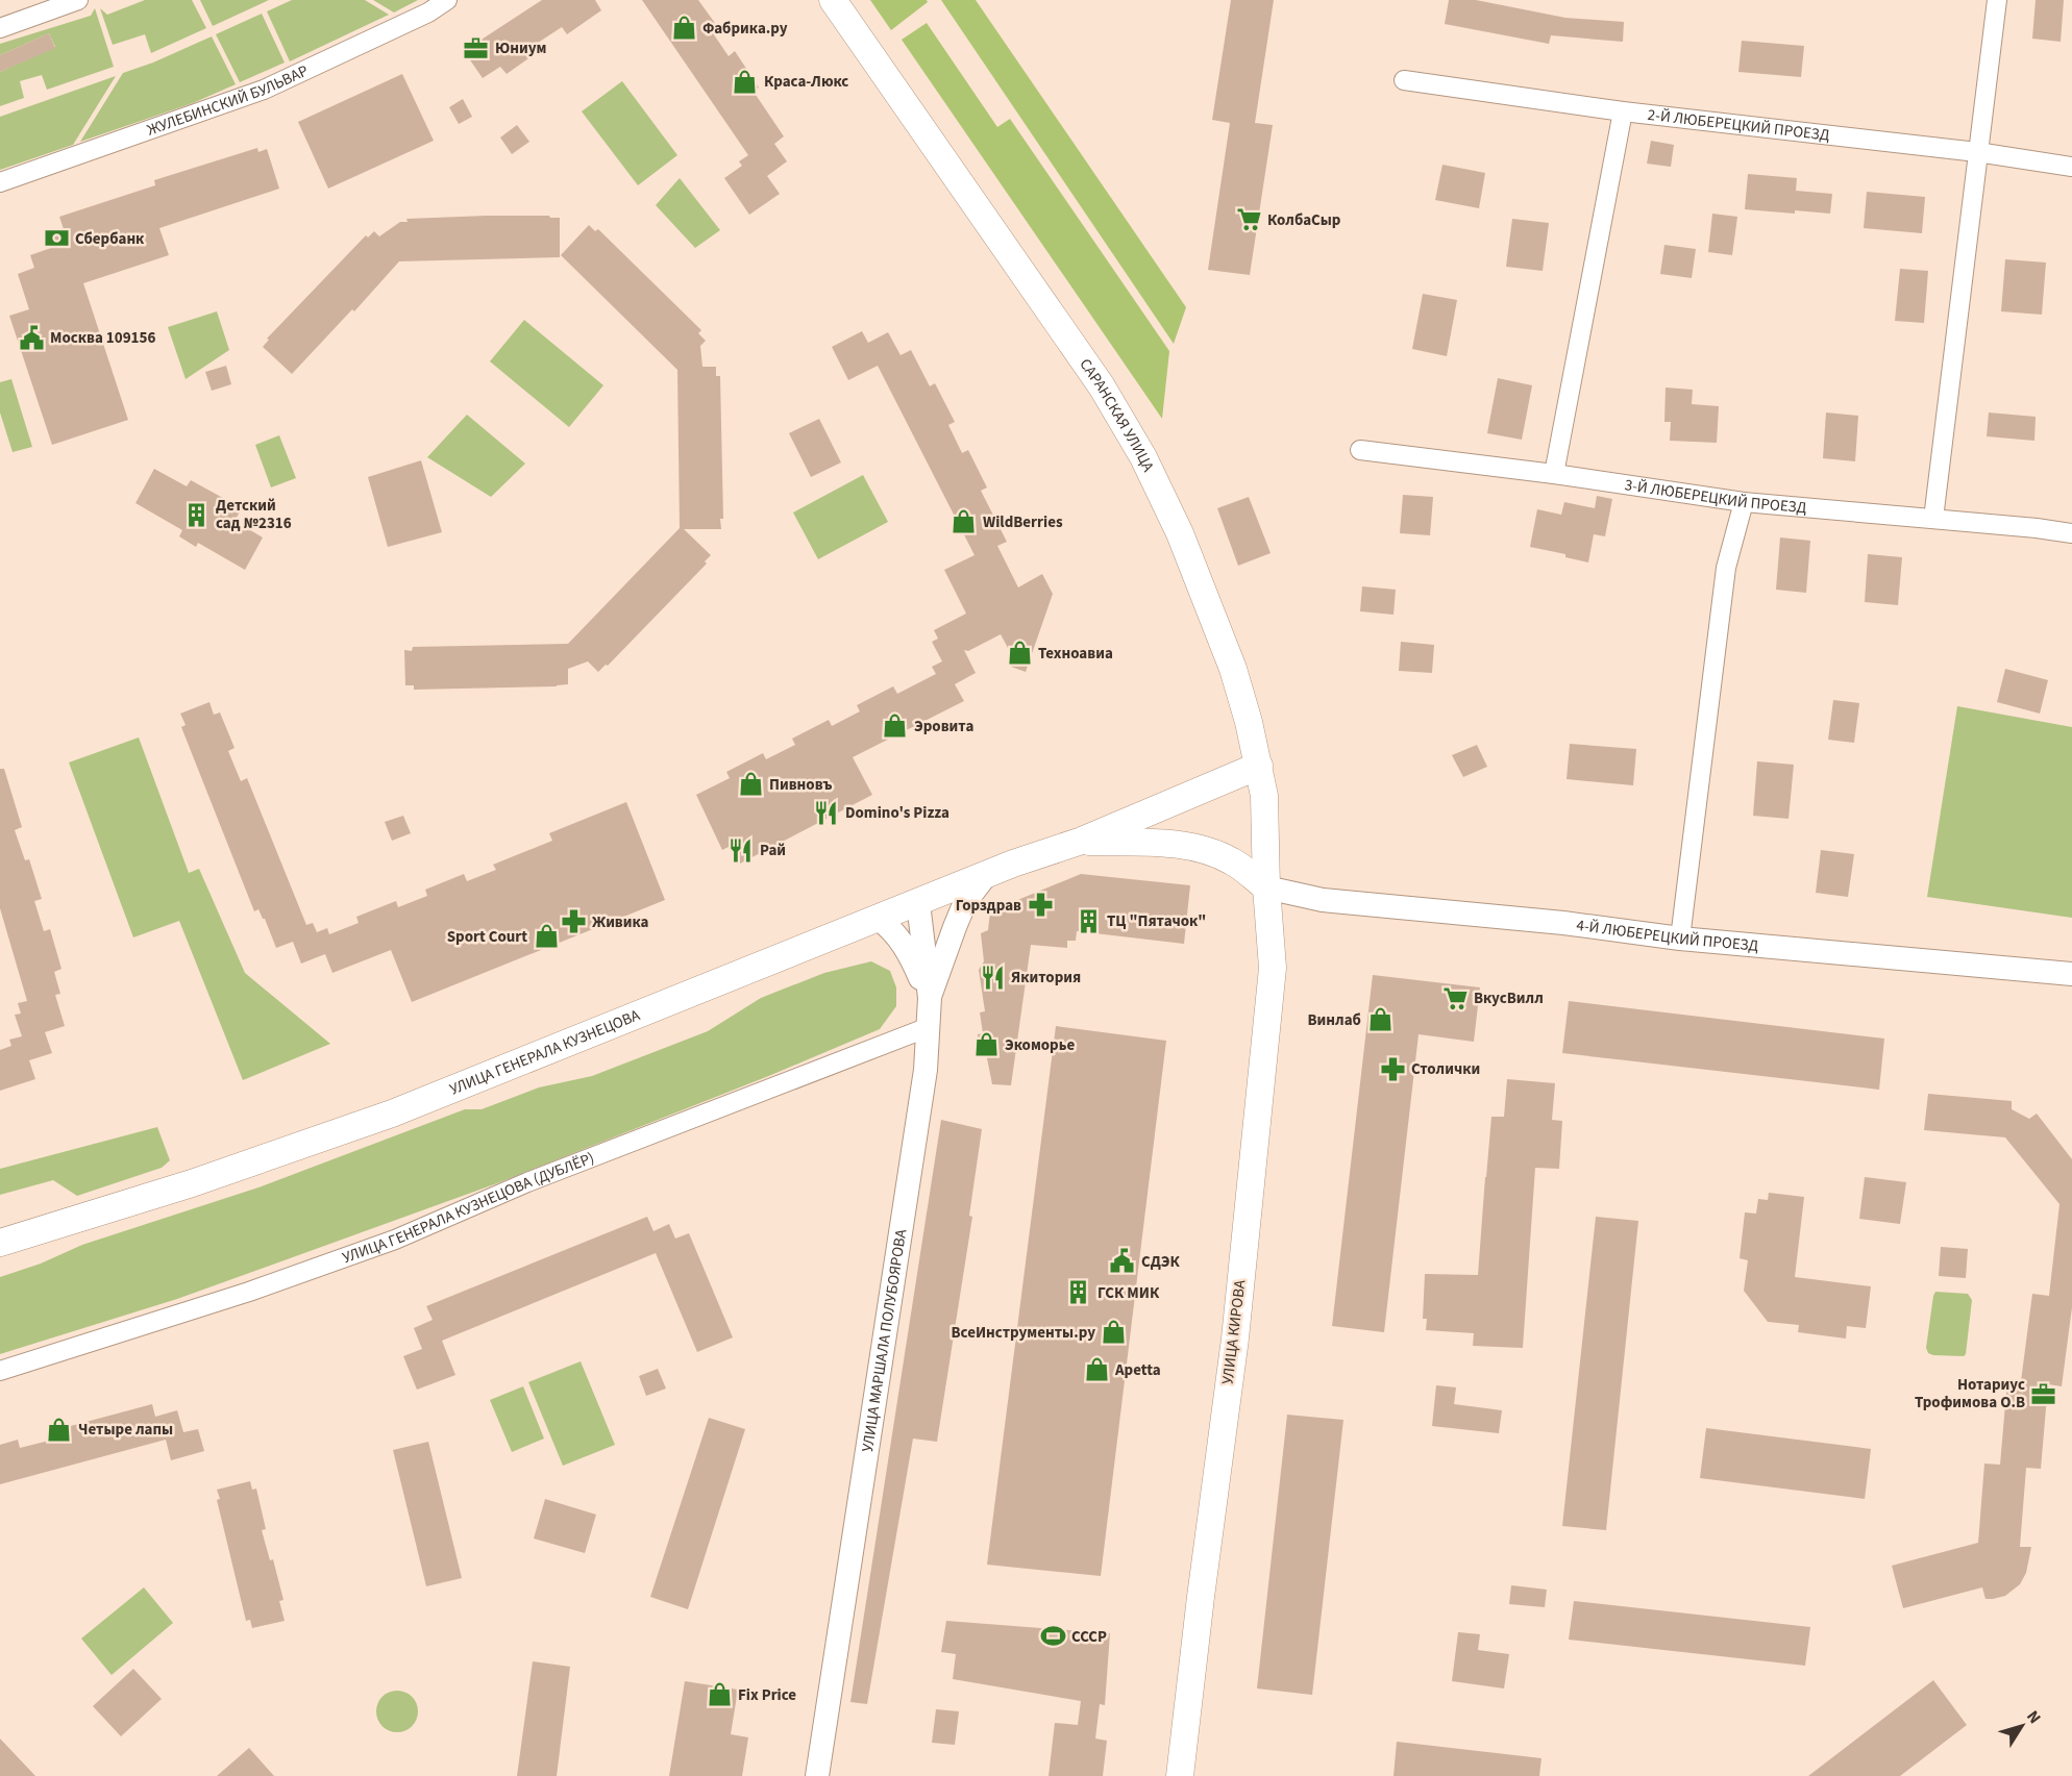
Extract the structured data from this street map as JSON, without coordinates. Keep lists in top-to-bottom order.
{
  "streets": {
    "main road": ["САРАНСКАЯ УЛИЦА", "УЛИЦА ГЕНЕРАЛА КУЗНЕЦОВА", "УЛИЦА КИРОВА"],
    "street": [
      "ЖУЛЕБИНСКИЙ БУЛЬВАР",
      "2-Й ЛЮБЕРЕЦКИЙ ПРОЕЗД",
      "3-Й ЛЮБЕРЕЦКИЙ ПРОЕЗД",
      "4-Й ЛЮБЕРЕЦКИЙ ПРОЕЗД",
      "УЛИЦА ГЕНЕРАЛА КУЗНЕЦОВА (ДУБЛЁР)",
      "УЛИЦА МАРШАЛА ПОЛУБОЯРОВА"
    ]
  },
  "crossings": [
    ["САРАНСКАЯ УЛИЦА", "4-Й ЛЮБЕРЕЦКИЙ ПРОЕЗД"],
    ["САРАНСКАЯ УЛИЦА", "УЛИЦА ГЕНЕРАЛА КУЗНЕЦОВА"],
    ["САРАНСКАЯ УЛИЦА", "УЛИЦА КИРОВА"],
    ["4-Й ЛЮБЕРЕЦКИЙ ПРОЕЗД", "УЛИЦА ГЕНЕРАЛА КУЗНЕЦОВА"],
    ["4-Й ЛЮБЕРЕЦКИЙ ПРОЕЗД", "УЛИЦА КИРОВА"],
    ["УЛИЦА ГЕНЕРАЛА КУЗНЕЦОВА", "УЛИЦА КИРОВА"],
    ["УЛИЦА ГЕНЕРАЛА КУЗНЕЦОВА", "УЛИЦА МАРШАЛА ПОЛУБОЯРОВА"],
    ["УЛИЦА ГЕНЕРАЛА КУЗНЕЦОВА (ДУБЛЁР)", "УЛИЦА МАРШАЛА ПОЛУБОЯРОВА"]
  ],
  "places": {
    "shop": [
      "Фабрика.ру",
      "Краса-Люкс",
      "WildBerries",
      "Техноавиа",
      "Эровита",
      "Пивновъ",
      "Sport Court",
      "Винлаб",
      "Экоморье",
      "ВсеИнструменты.ру",
      "Apetta",
      "Четыре лапы",
      "Fix Price"
    ],
    "office": ["Юниум", "Нотариус Трофимова О.В"],
    "supermarket": ["КолбаСыр", "ВкусВилл"],
    "bank": ["Сбербанк"],
    "public building": ["Москва 109156", "СДЭК"],
    "building": ["Детский сад №2316", "ТЦ \"Пятачок\"", "ГСК МИК"],
    "restaurant": ["Domino's Pizza", "Рай", "Якитория"],
    "pharmacy": ["Горздрав", "Живика", "Столички"],
    "sports": ["СССР"]
  },
  "north": "top right"
}
